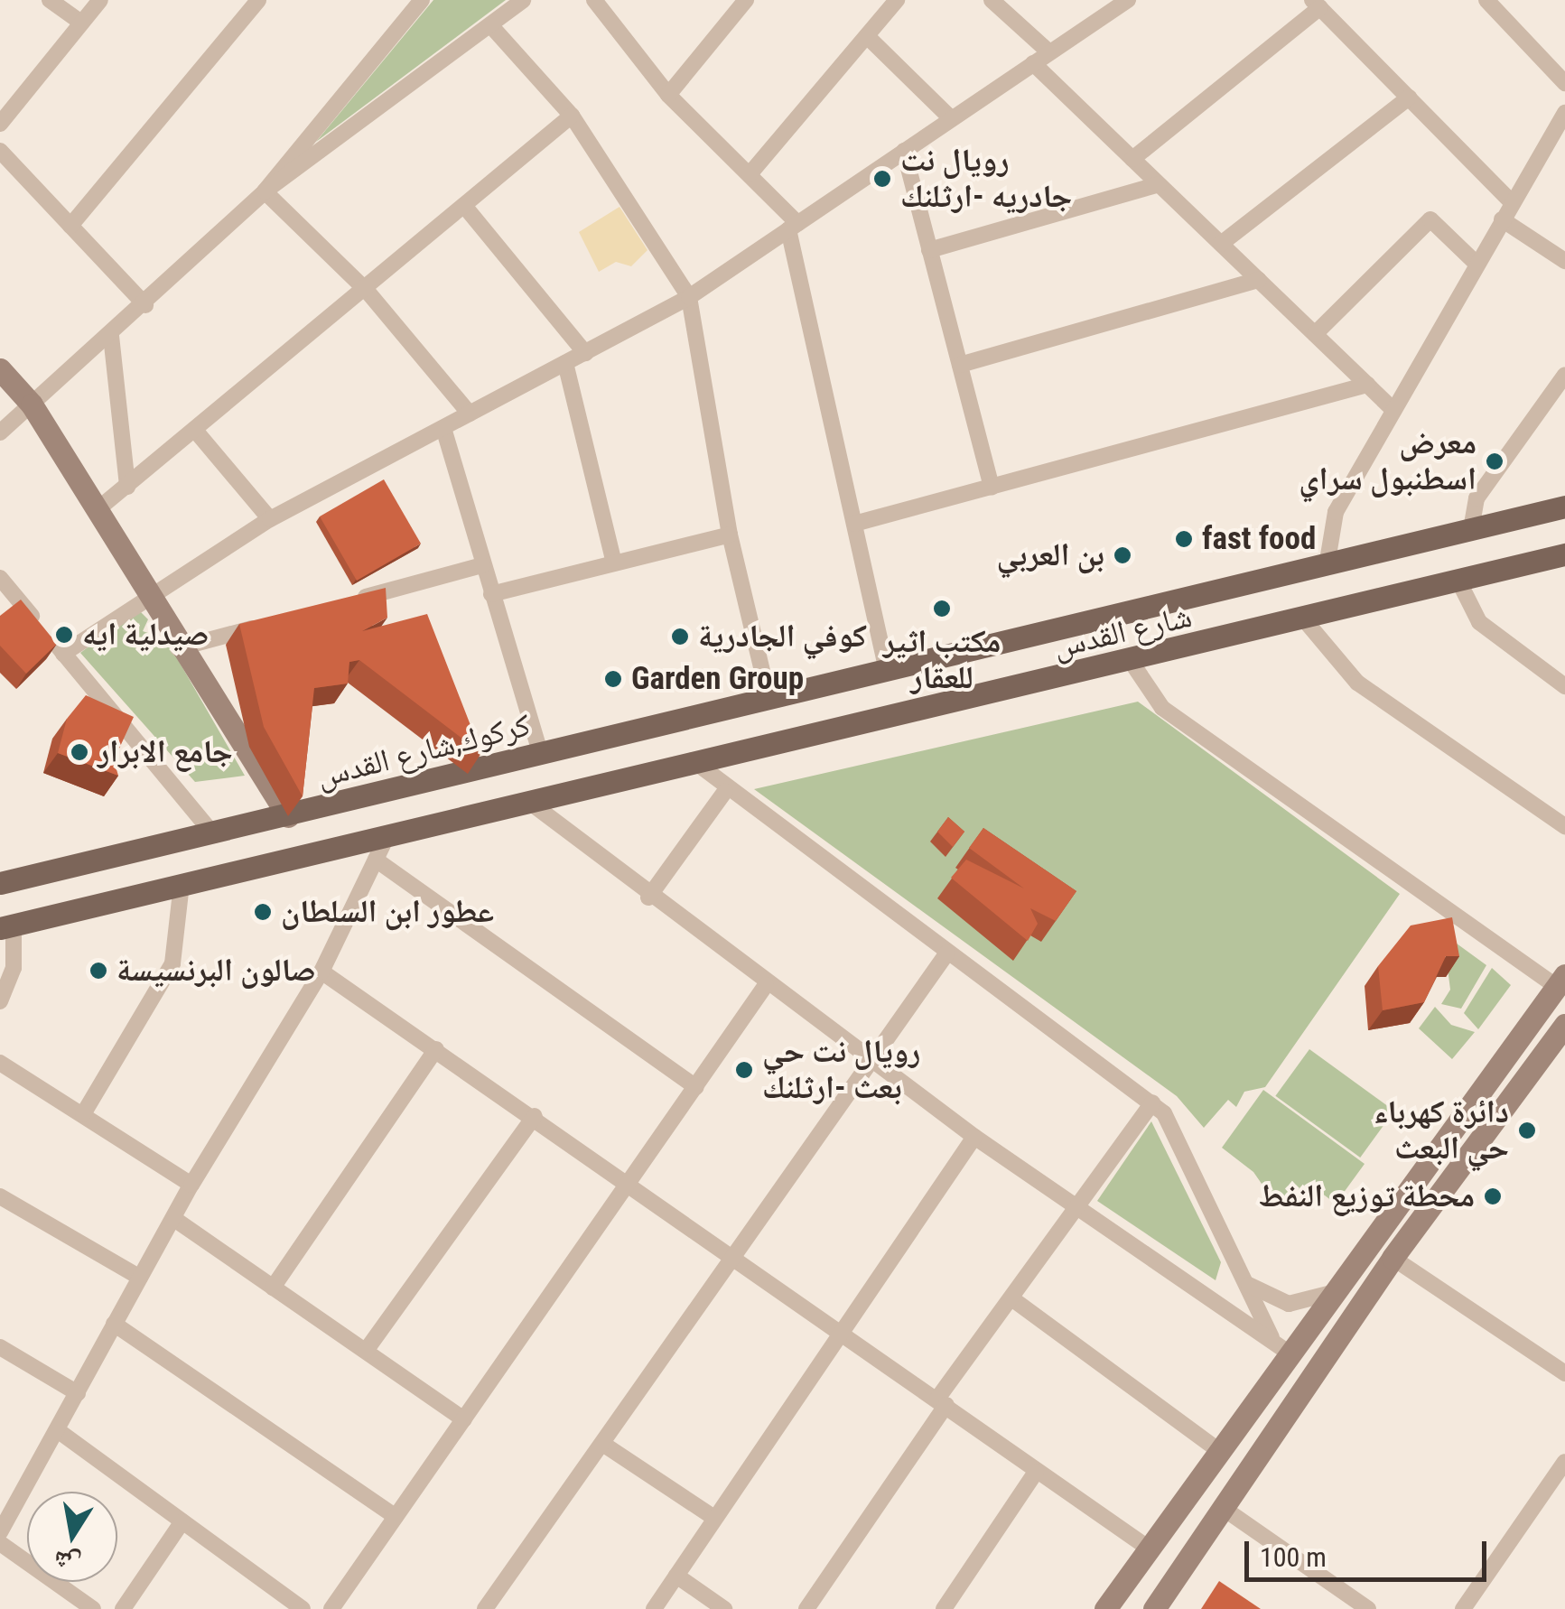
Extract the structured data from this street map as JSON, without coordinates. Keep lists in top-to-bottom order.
{
  "streets": {
    "main road": ["شارع القدس", "كركوك,شارع القدس"]
  },
  "crossings": [
    ["شارع القدس", "كركوك,شارع القدس"]
  ],
  "places": [
    "رويال نت جادريه -ارثلنك",
    "معرض اسطنبول سراي",
    "fast food",
    "بن العربي",
    "مكتب اثير للعقار",
    "صیدلیة ایە",
    "كوفي الجادرية",
    "Garden Group",
    "جامع الابرار",
    "عطور ابن السلطان",
    "صالون البرنسيسة",
    "رويال نت حي بعث -ارثلنك",
    "دائرة كهرباء حي البعث",
    "محطة توزيع النفط"
  ],
  "scale_bar": "100 m",
  "north": "bottom"
}
